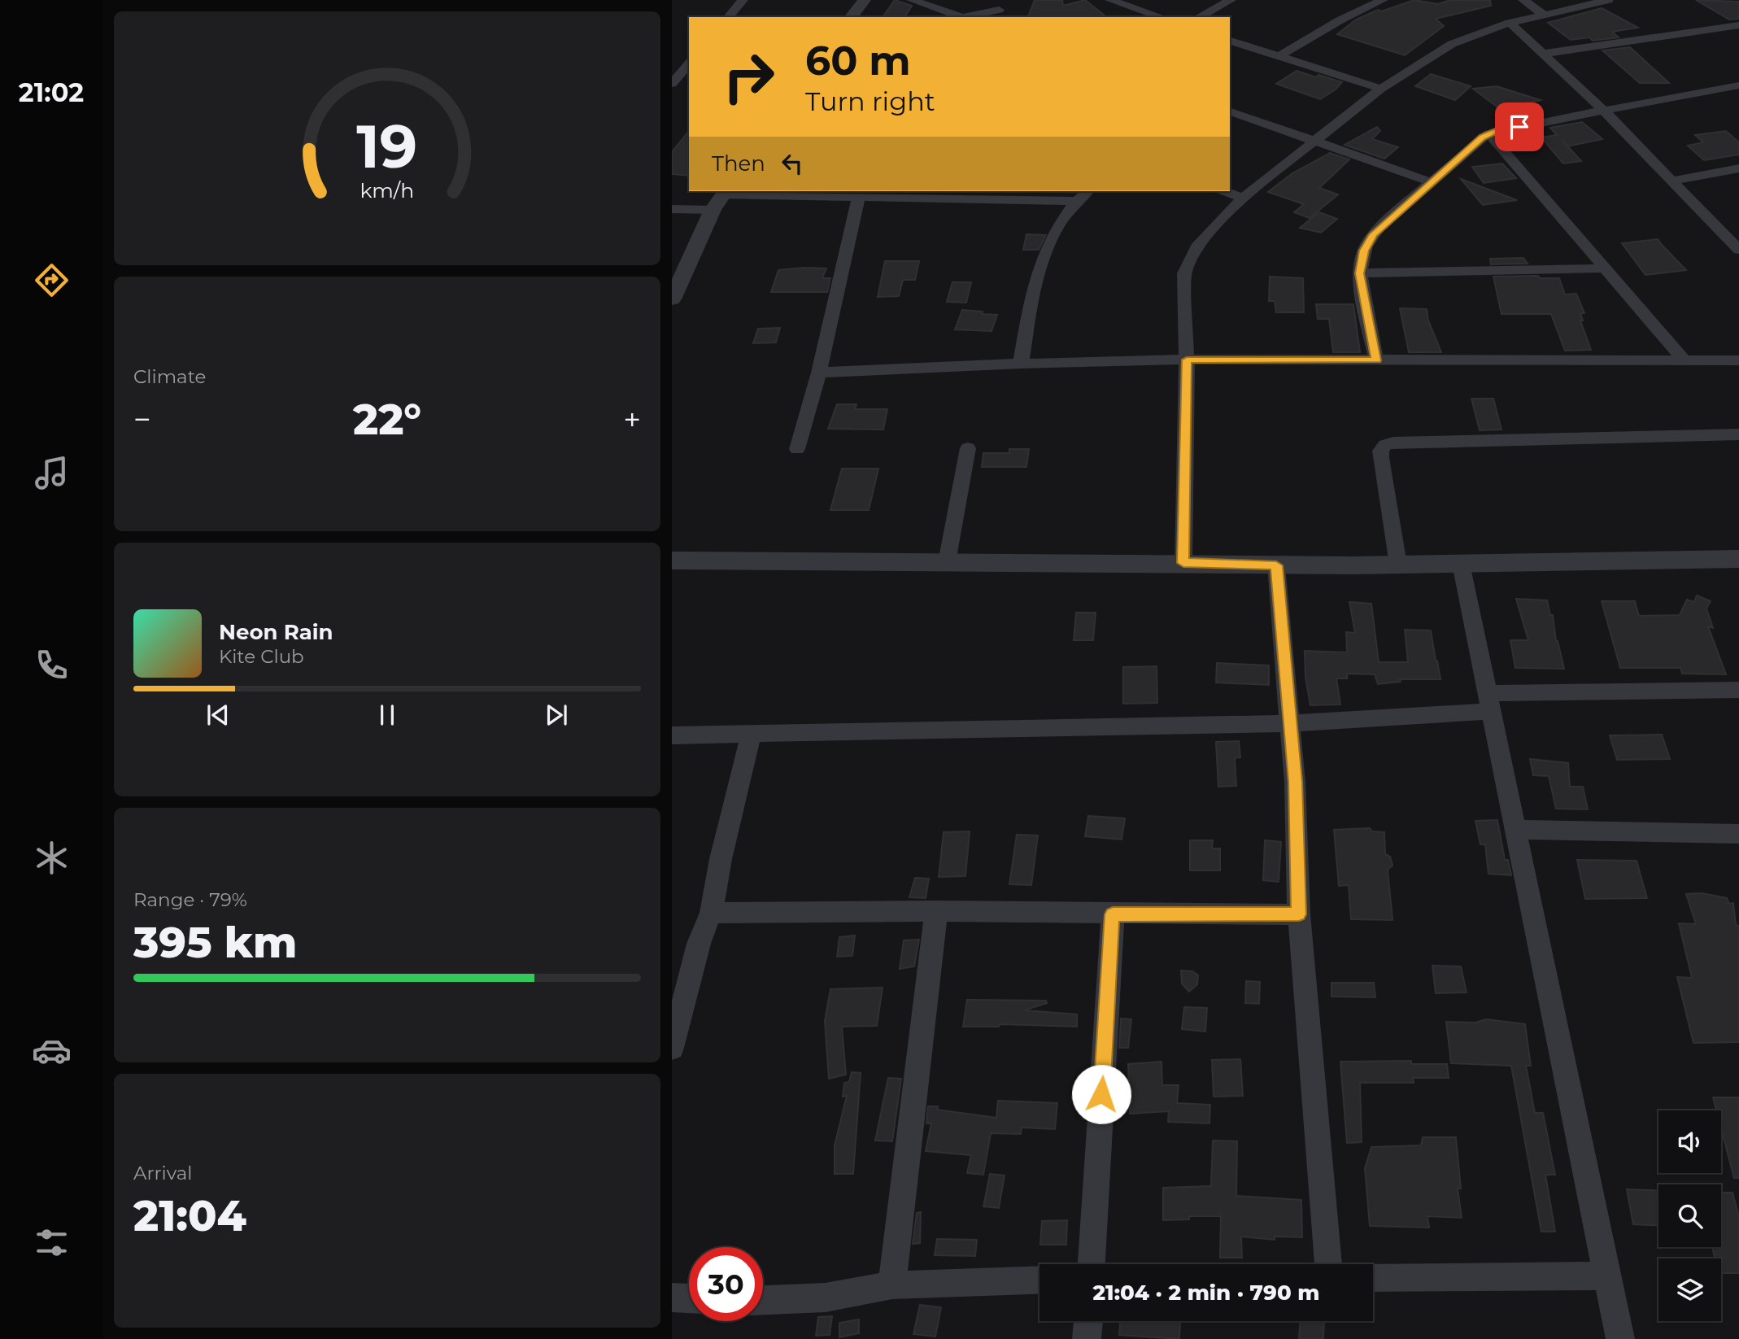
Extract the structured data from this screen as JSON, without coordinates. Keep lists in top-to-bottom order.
{
  "page": {
    "tabs": "21:02",
    "turn": ["60 m", "Turn right"],
    "then": "Then",
    "tile": [
      "Climate",
      ["Range · 79%", "395 km"],
      ["Arrival", "21:04"]
    ],
    "heat": ["−", "22°", "+"],
    "song": ["Neon Rain", "Kite Club"],
    "limit": "30",
    "trip": "21:04 · 2 min · 790 m",
    "gauge": ["19", "km/h"]
  }
}
